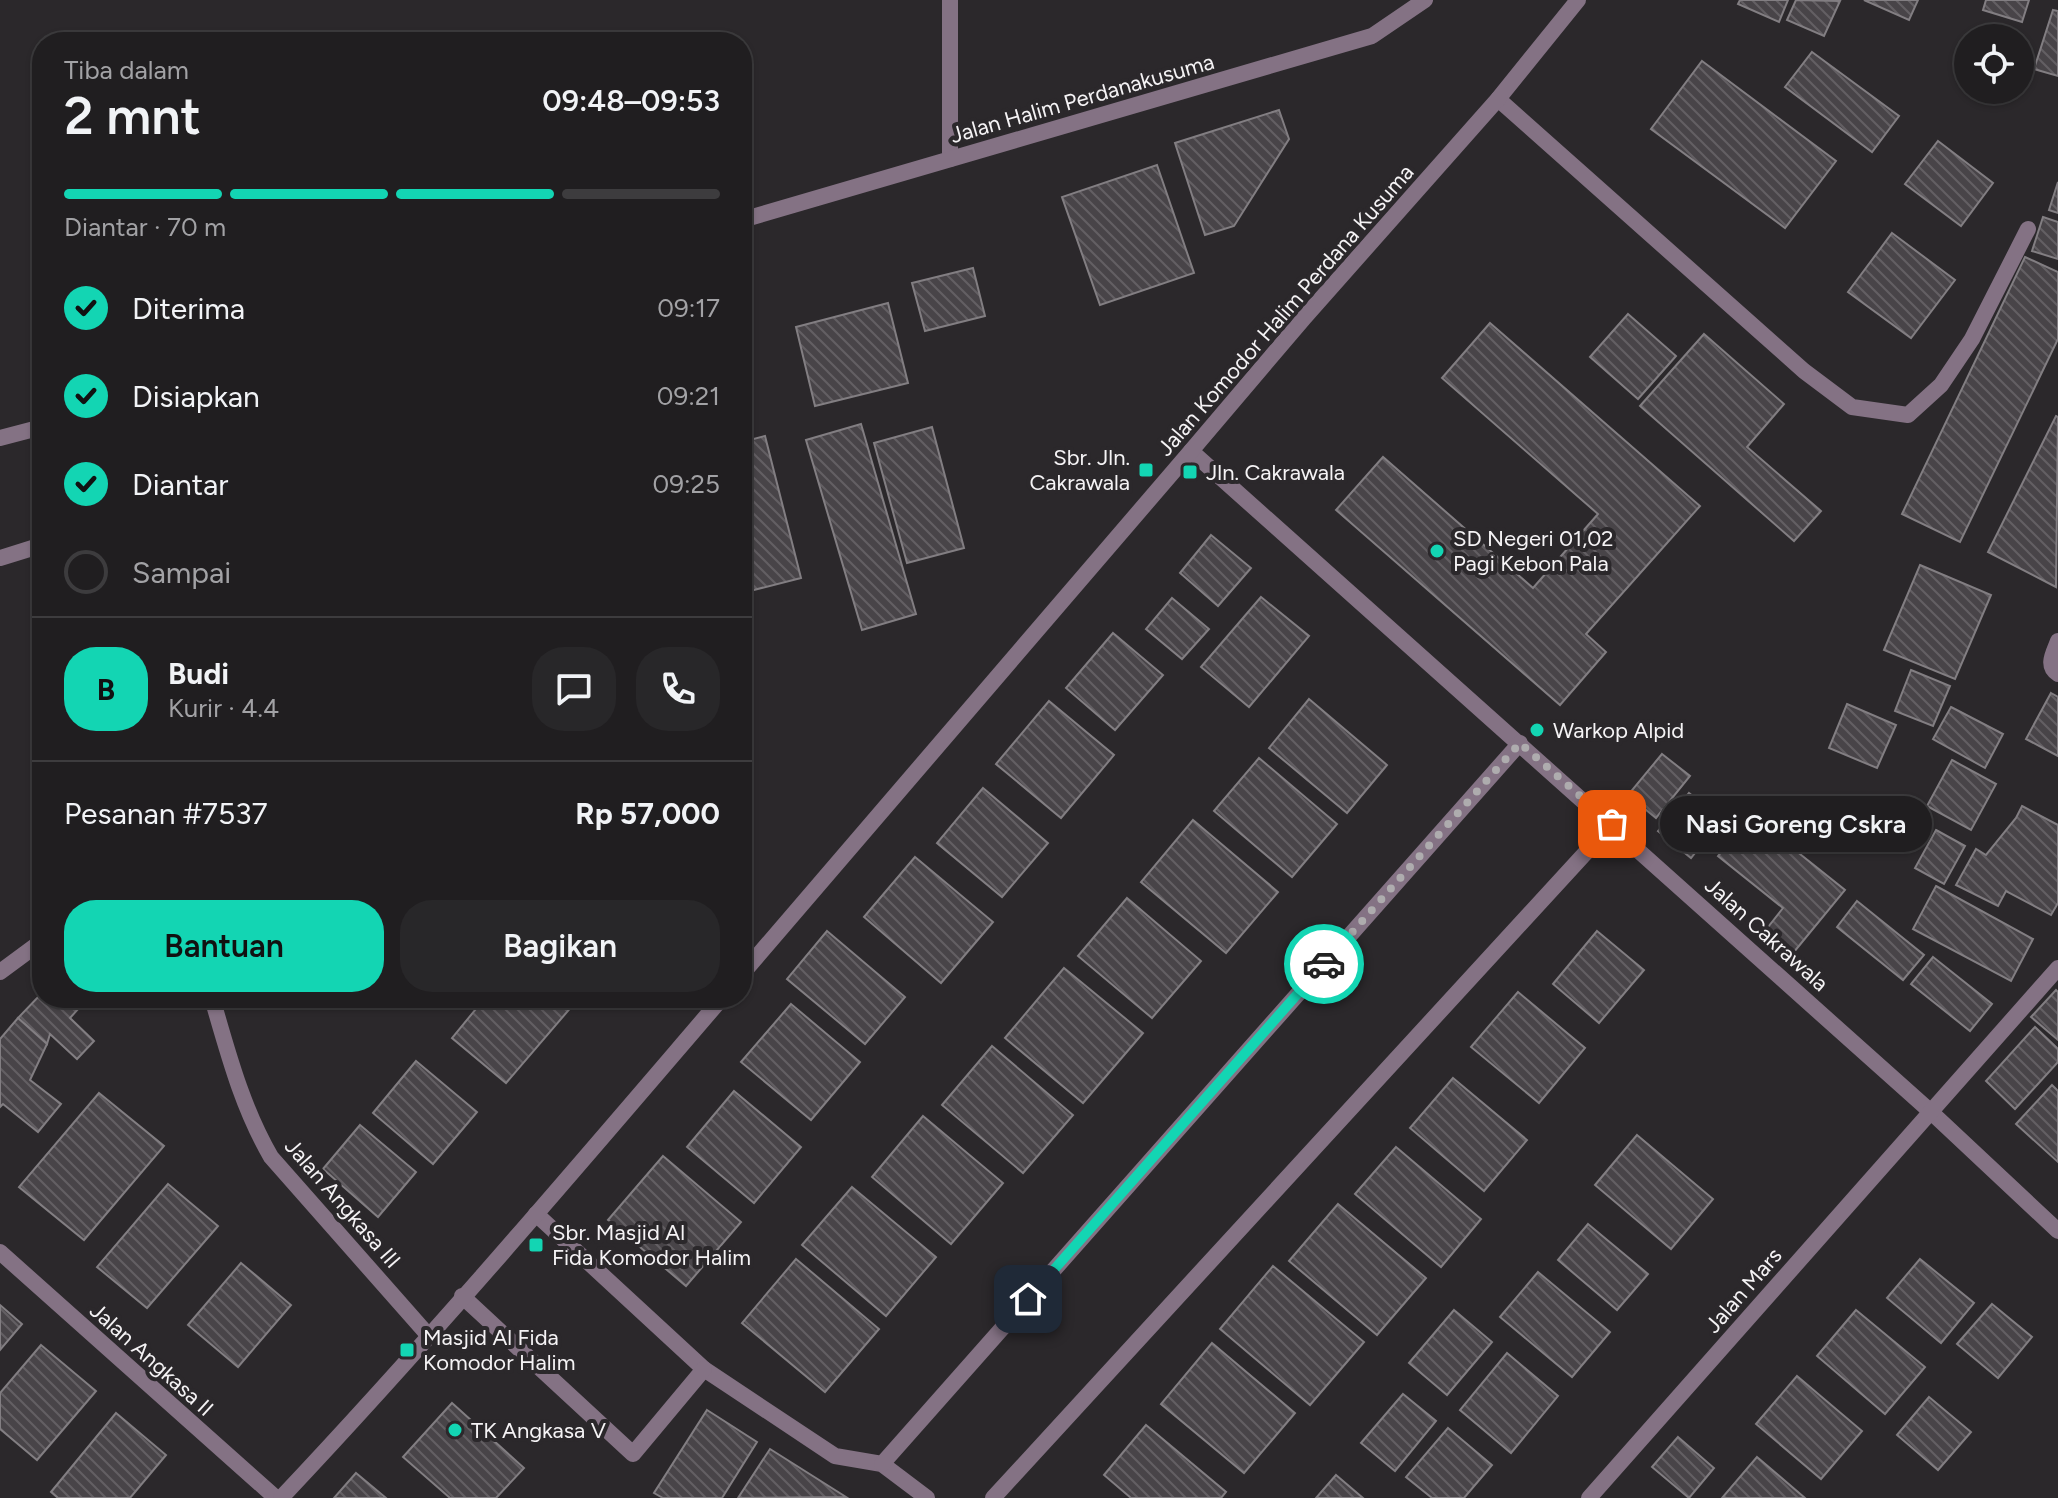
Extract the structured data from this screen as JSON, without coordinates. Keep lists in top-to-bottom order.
{
  "streets": {
    "street": [
      "Jalan Halim Perdanakusuma",
      "Jalan Komodor Halim Perdana Kusuma",
      "Jalan Cakrawala",
      "Jalan Angkasa III",
      "Jalan Mars",
      "Jalan Angkasa II"
    ]
  },
  "crossings": [
    ["Jalan Komodor Halim Perdana Kusuma", "Jalan Cakrawala"],
    ["Jalan Cakrawala", "Jalan Mars"]
  ],
  "places": {
    "transit": [
      "Sbr. Jln. Cakrawala",
      "Jln. Cakrawala",
      "Sbr. Masjid Al Fida Komodor Halim",
      "Masjid Al Fida Komodor Halim"
    ],
    "other": [
      "SD Negeri 01,02 Pagi Kebon Pala",
      "Warkop Alpid",
      "Nasi Goreng Cskra",
      "TK Angkasa V"
    ]
  },
  "page": {
    "heading": ["2 mnt", "Tiba dalam", "09:48–09:53"],
    "panel": [
      "Budi",
      "Kurir · 4.4",
      "Pesanan #7537",
      "Rp 57,000"
    ],
    "bar": "Diantar · 70 m",
    "list": [
      ["Diterima", "09:17"],
      ["Disiapkan", "09:21"],
      ["Diantar", "09:25"],
      "Sampai"
    ],
    "round": "B",
    "bubble": "Nasi Goreng Cskra",
    "buttons": ["Bantuan", "Bagikan"]
  }
}
